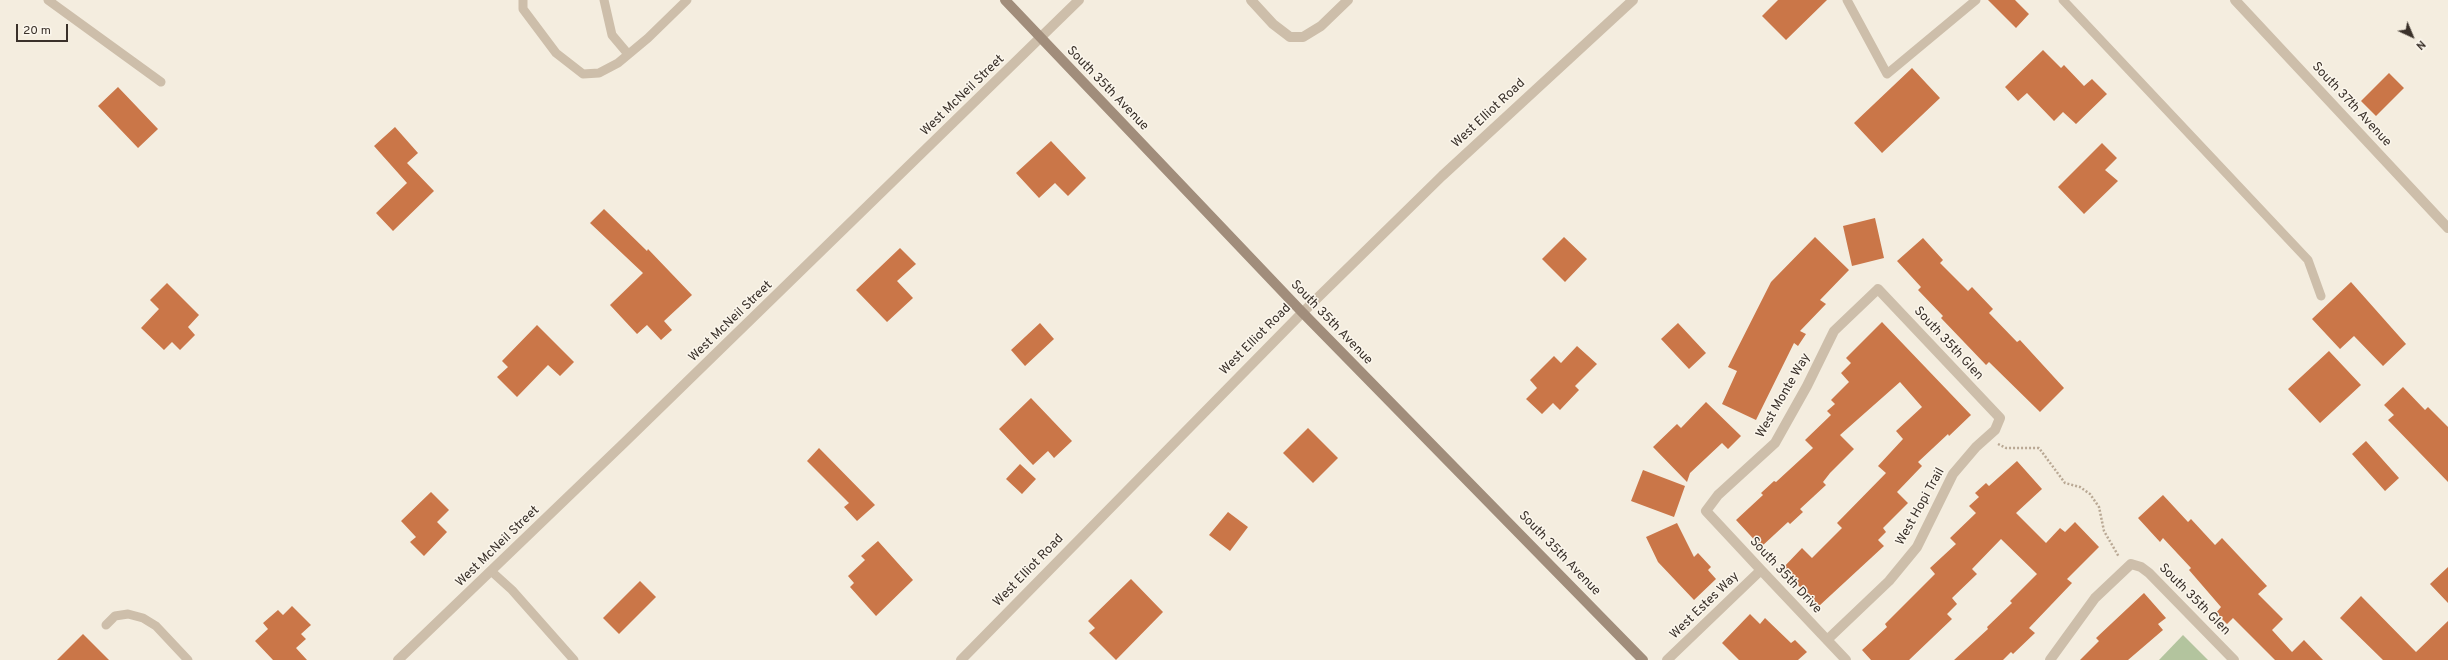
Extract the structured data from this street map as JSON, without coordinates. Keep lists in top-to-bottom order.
{
  "streets": {
    "street": [
      "South 35th Avenue",
      "West McNeil Street",
      "South 37th Avenue",
      "West Elliot Road",
      "South 35th Glen",
      "West Monte Way",
      "West Hopi Trail",
      "South 35th Drive",
      "West Estes Way"
    ]
  },
  "crossings": [
    ["South 35th Avenue", "West McNeil Street"],
    ["South 35th Avenue", "West Elliot Road"],
    ["South 35th Glen", "West Monte Way"],
    ["South 35th Glen", "West Hopi Trail"],
    ["West Monte Way", "South 35th Drive"],
    ["West Hopi Trail", "South 35th Drive"],
    ["South 35th Drive", "West Estes Way"]
  ],
  "scale_bar": "20 m",
  "north": "bottom right"
}
